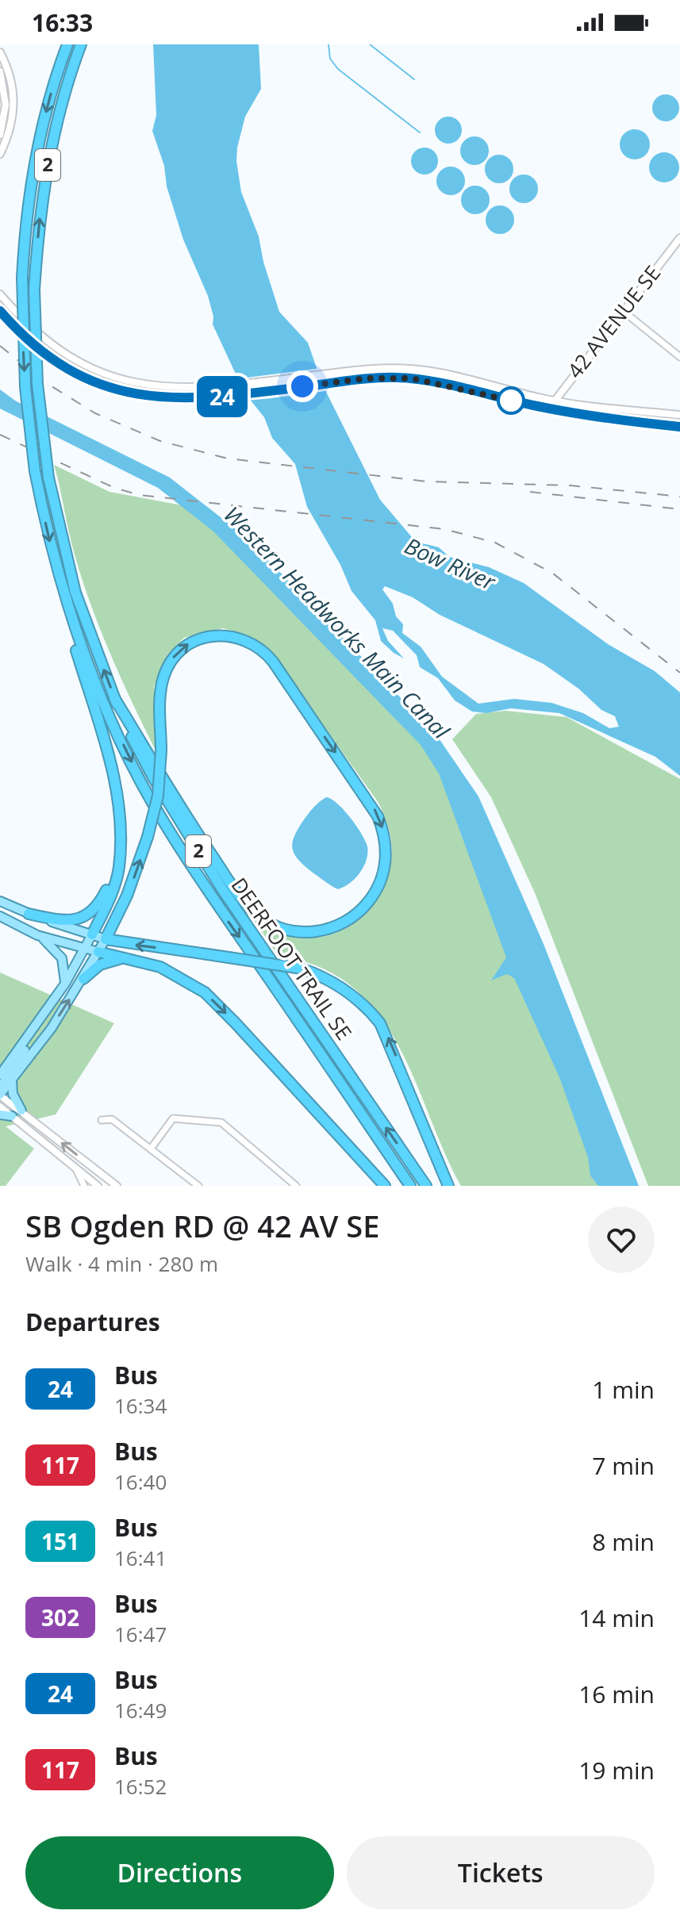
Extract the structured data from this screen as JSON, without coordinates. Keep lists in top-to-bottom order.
{
  "streets": {
    "highway": ["2", "DEERFOOT TRAIL SE"],
    "street": ["42 AVENUE SE"]
  },
  "water": ["Bow River", "Western Headworks Main Canal"],
  "lines": ["bus line 24"],
  "page": {
    "status": "16:33",
    "on_map": "24",
    "heading": [
      ["SB Ogden RD @ 42 AV SE", "Walk · 4 min · 280 m"],
      "Departures"
    ],
    "list": [
      {
        "mark": "24",
        "name": "Bus",
        "note": "16:34",
        "value": "1 min"
      },
      {
        "mark": "117",
        "name": "Bus",
        "note": "16:40",
        "value": "7 min"
      },
      {
        "mark": "151",
        "name": "Bus",
        "note": "16:41",
        "value": "8 min"
      },
      {
        "mark": "302",
        "name": "Bus",
        "note": "16:47",
        "value": "14 min"
      },
      {
        "mark": "24",
        "name": "Bus",
        "note": "16:49",
        "value": "16 min"
      },
      {
        "mark": "117",
        "name": "Bus",
        "note": "16:52",
        "value": "19 min"
      }
    ],
    "buttons": ["Directions", "Tickets"]
  }
}
